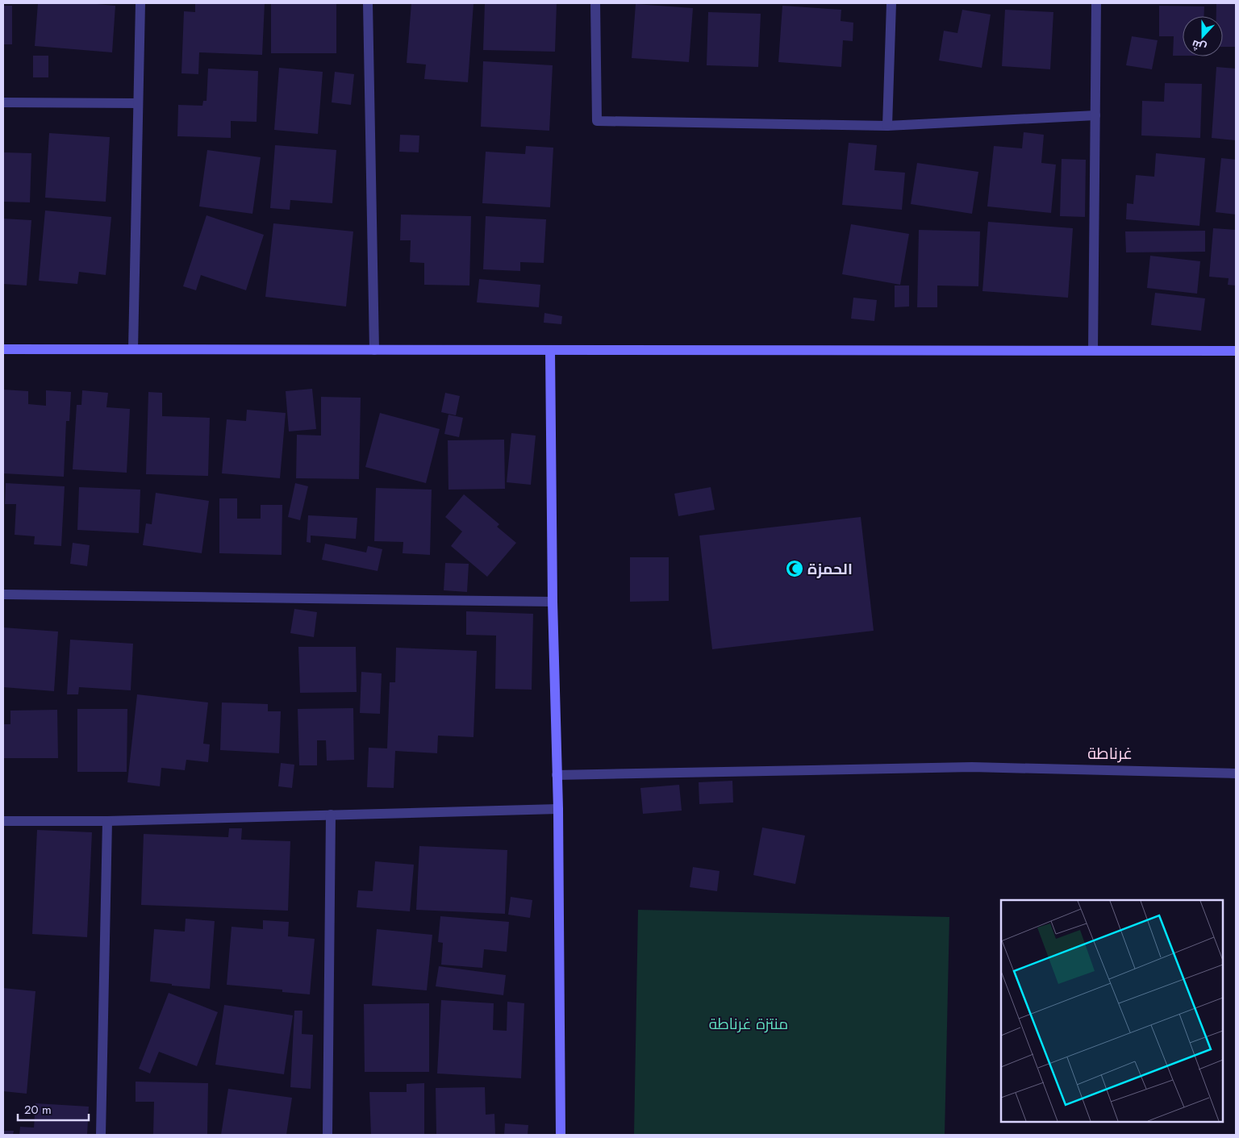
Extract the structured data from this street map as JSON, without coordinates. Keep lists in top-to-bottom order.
{
  "districts": ["غرناطة"],
  "parks": ["منتزة غرناطة"],
  "places": {
    "mosque": ["الحمزة"]
  },
  "scale_bar": "20 m",
  "north": "bottom"
}
